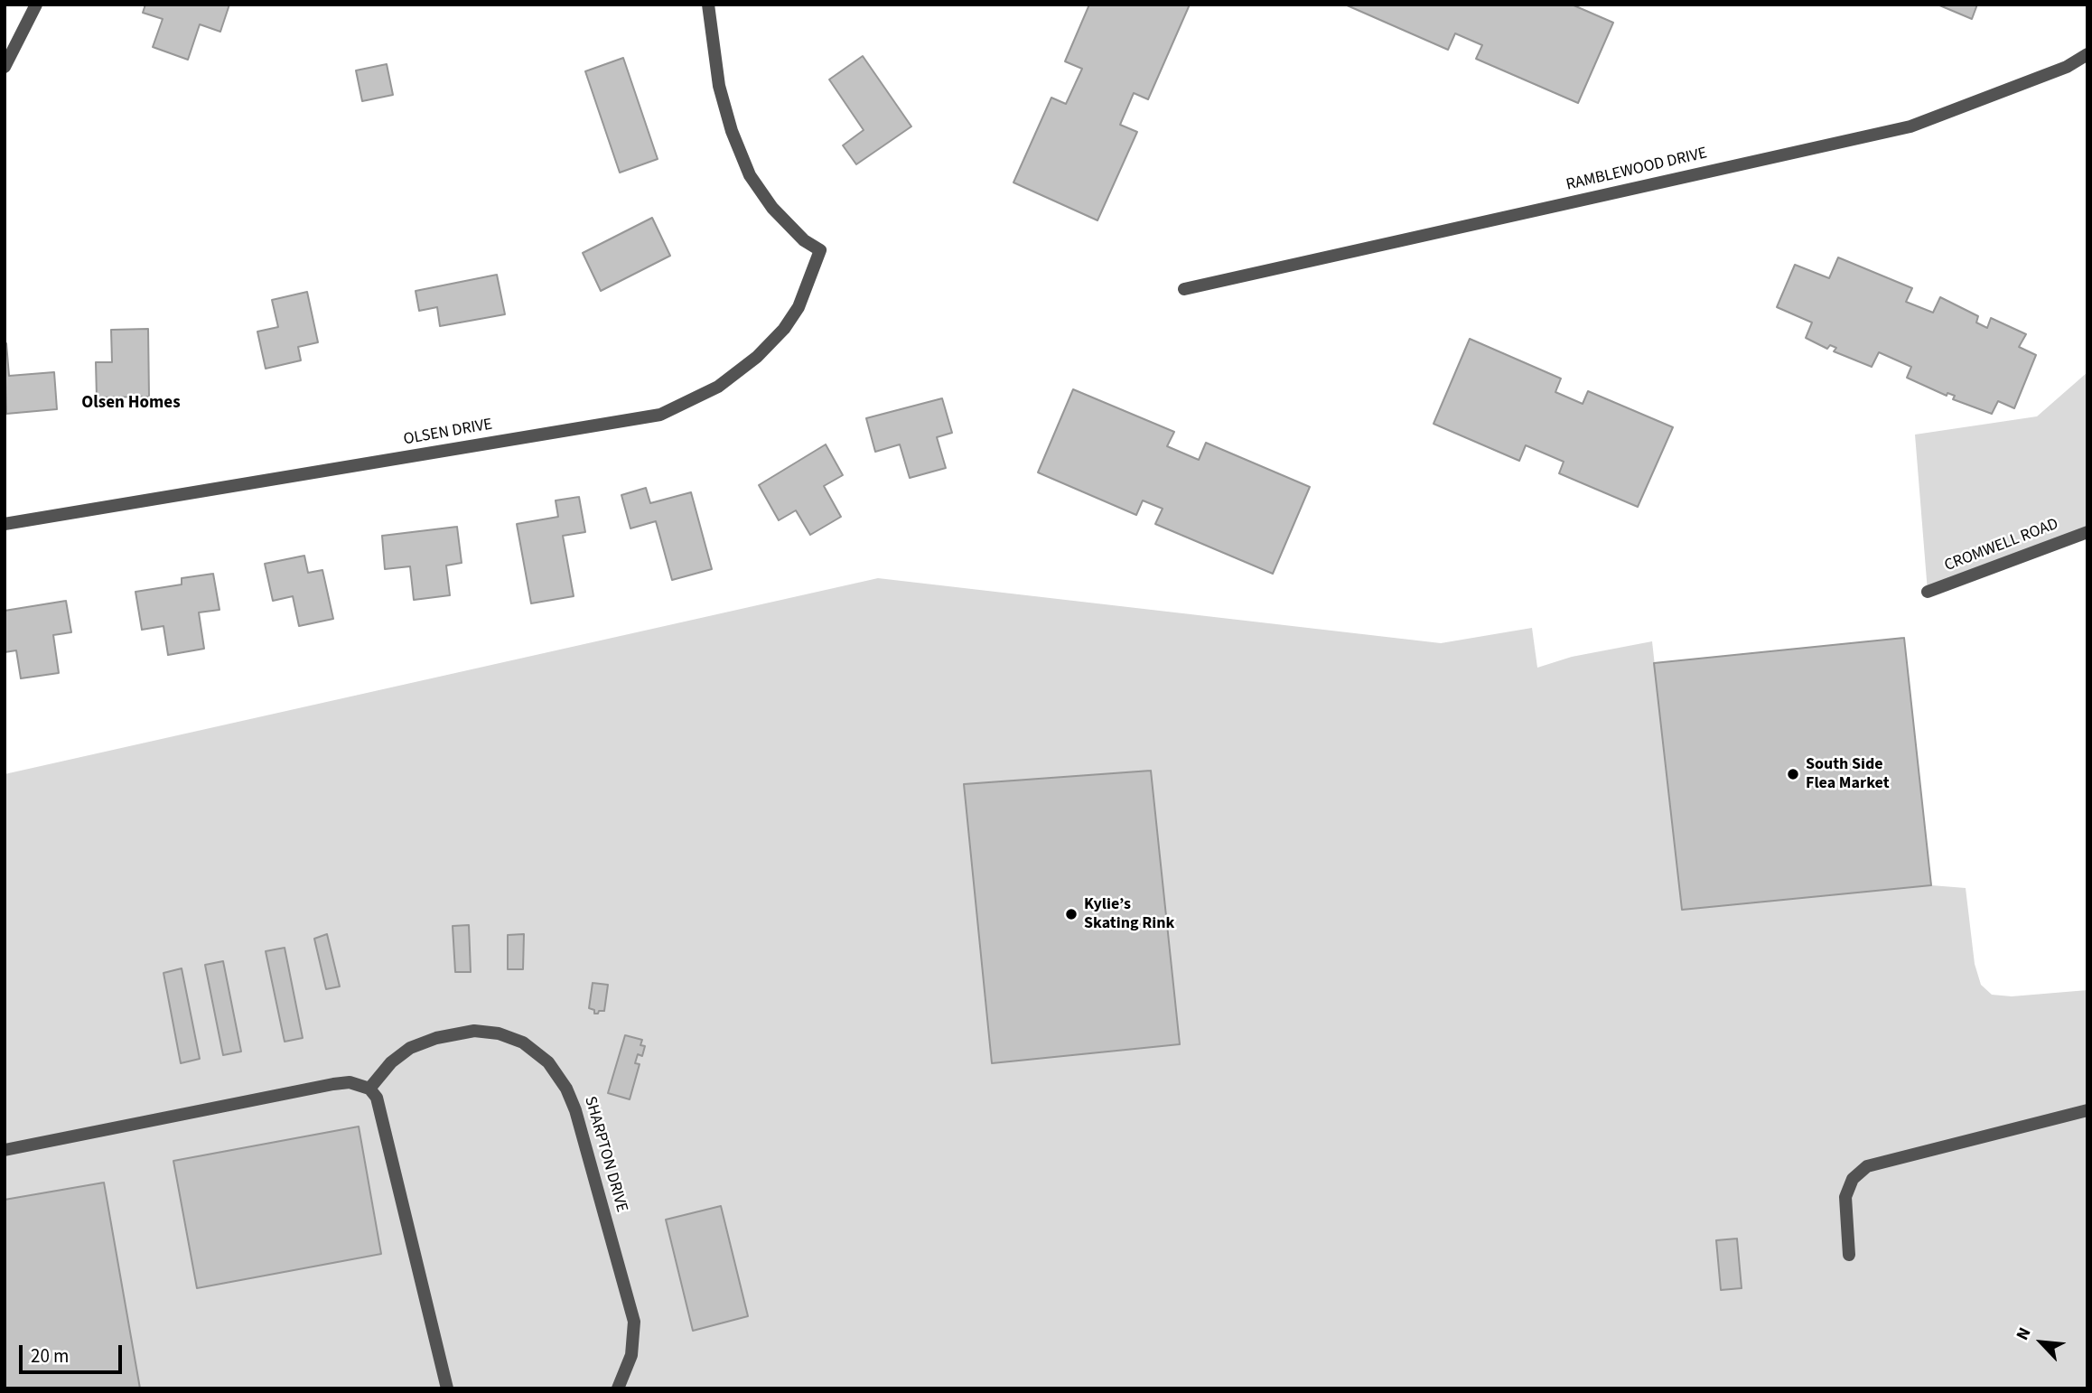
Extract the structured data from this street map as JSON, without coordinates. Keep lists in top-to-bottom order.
{
  "streets": {
    "street": [
      "RAMBLEWOOD DRIVE",
      "OLSEN DRIVE",
      "CROMWELL ROAD",
      "SHARPTON DRIVE"
    ]
  },
  "districts": ["Olsen Homes"],
  "places": ["South Side Flea Market", "Kylie’s Skating Rink"],
  "scale_bar": "20 m",
  "north": "top left"
}
